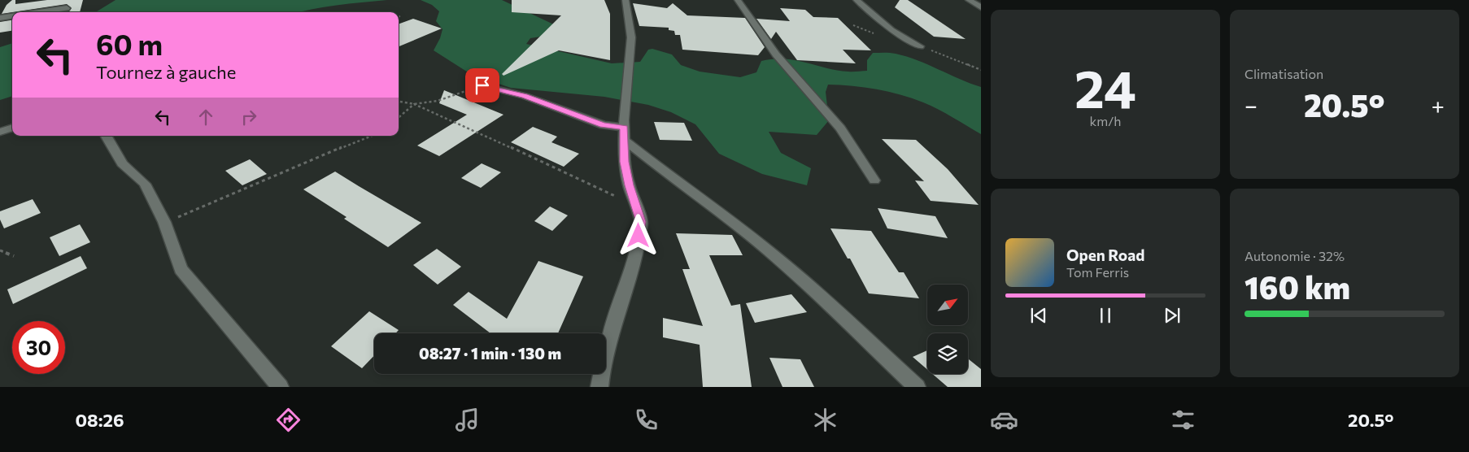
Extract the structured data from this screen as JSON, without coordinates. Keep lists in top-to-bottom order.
{
  "north": "top right",
  "page": {
    "tile": [
      ["24", "km/h"],
      "Climatisation",
      ["Autonomie · 32%", "160 km"]
    ],
    "turn": ["60 m", "Tournez à gauche"],
    "heat": ["−", "20.5°", "+"],
    "song": ["Open Road", "Tom Ferris"],
    "limit": "30",
    "trip": "08:27 · 1 min · 130 m",
    "tabs": ["08:26", "20.5°"]
  }
}
